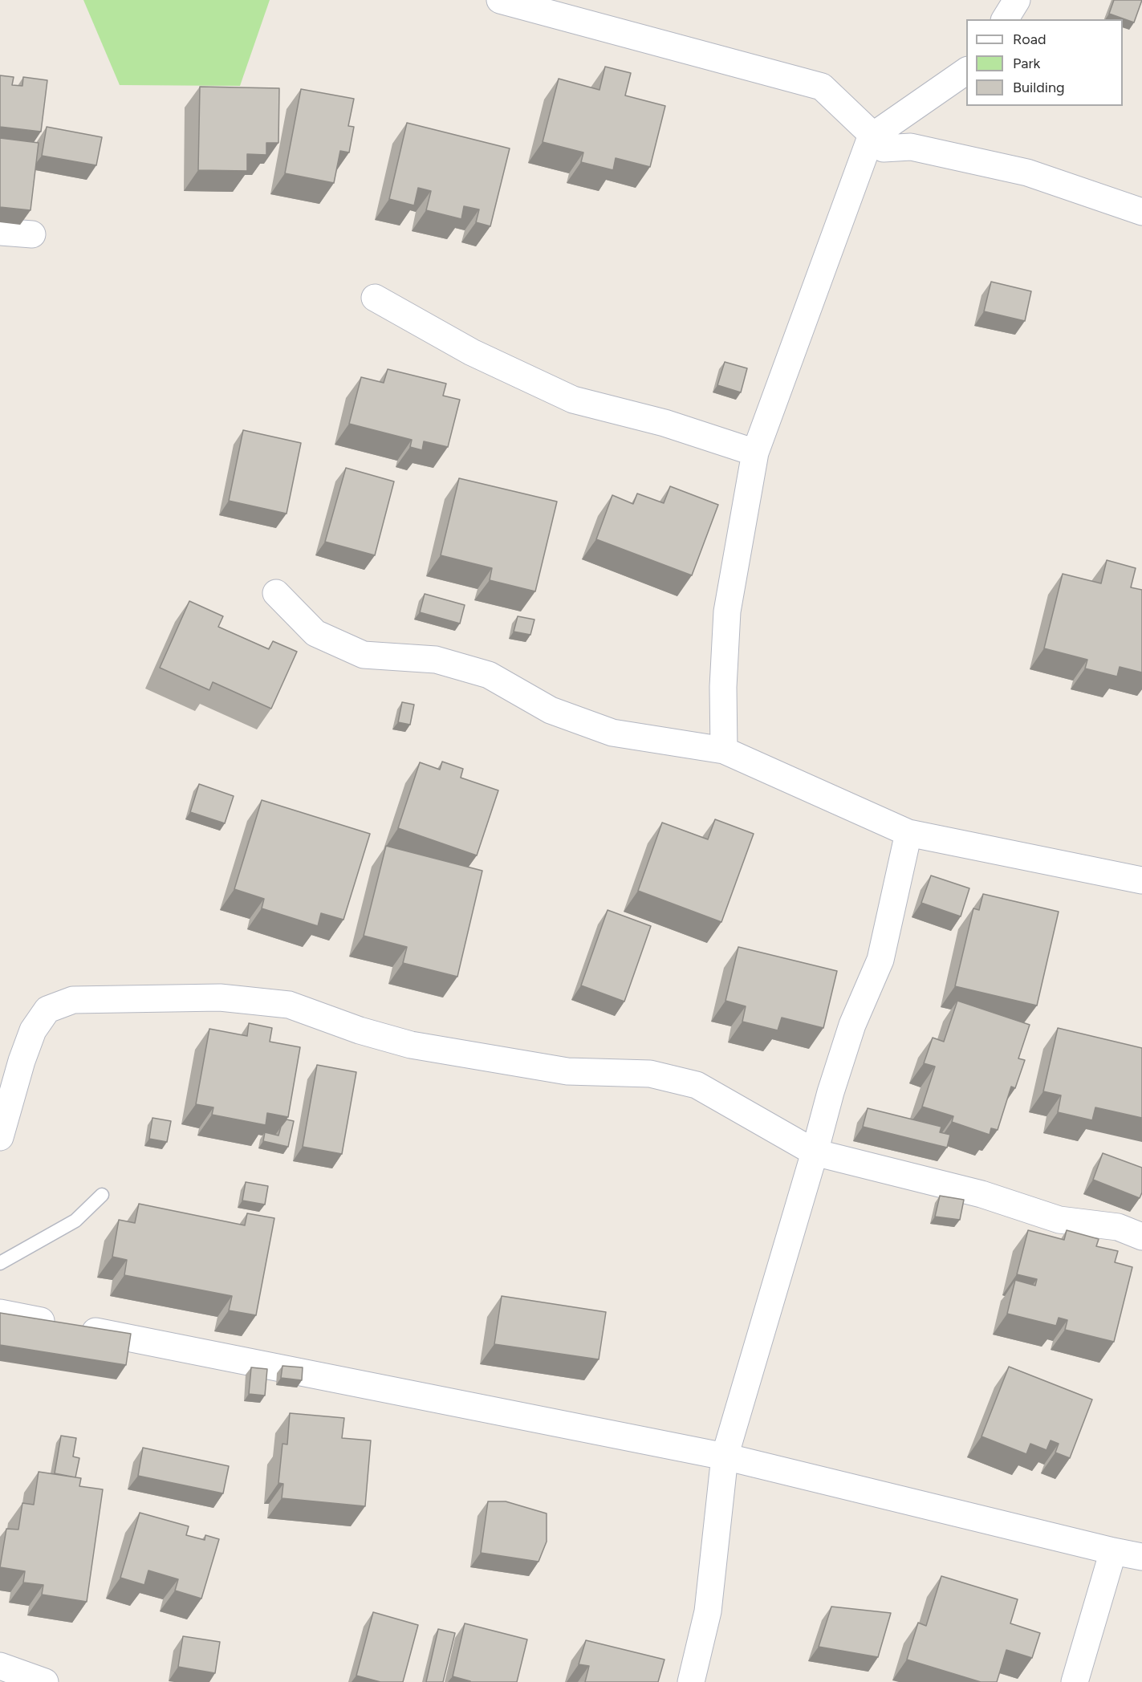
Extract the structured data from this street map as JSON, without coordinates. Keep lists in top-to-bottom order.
{
  "legend": ["Road", "Park", "Building"]
}
